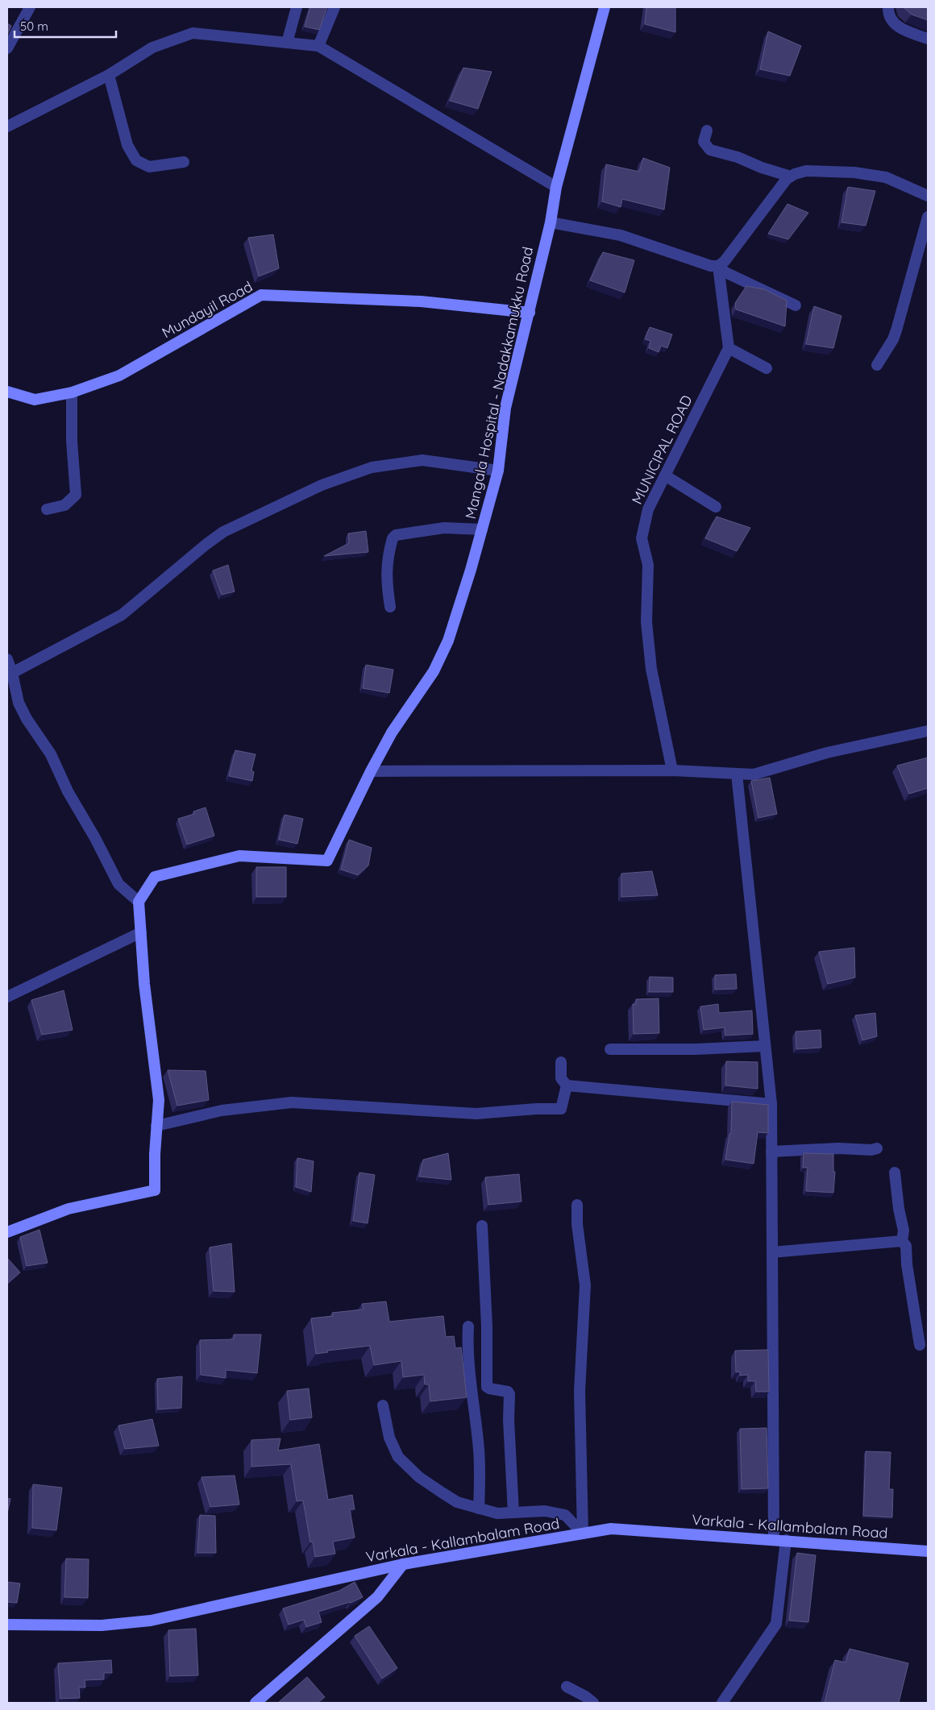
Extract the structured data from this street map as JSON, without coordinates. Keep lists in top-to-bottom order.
{
  "streets": {
    "main road": ["Mundayil Road", "Mangala Hospital - Nadakkamukku Road", "Varkala - Kallambalam Road"],
    "street": ["MUNICIPAL ROAD"]
  },
  "crossings": [
    ["Mundayil Road", "Mangala Hospital - Nadakkamukku Road"]
  ],
  "scale_bar": "50 m"
}
